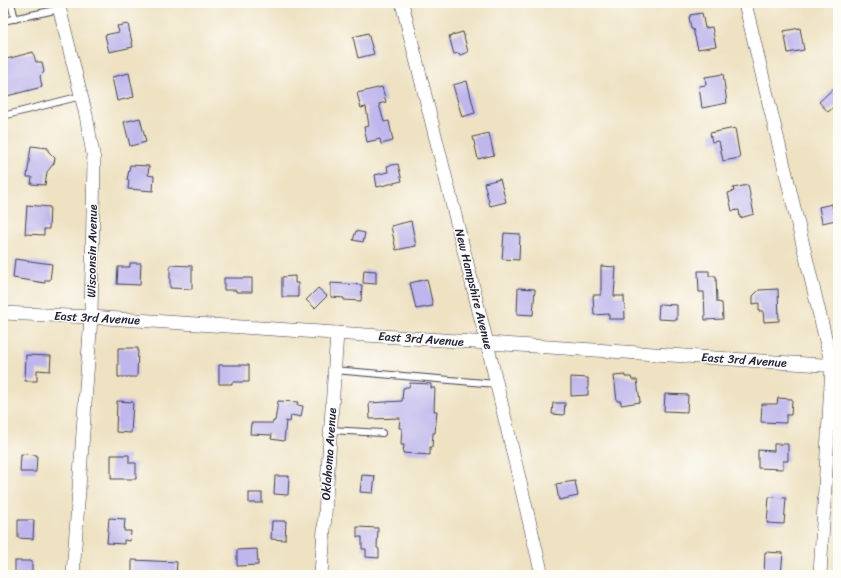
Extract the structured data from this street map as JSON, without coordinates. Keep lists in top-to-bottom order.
{
  "streets": {
    "street": [
      "Wisconsin Avenue",
      "New Hampshire Avenue",
      "East 3rd Avenue",
      "Oklahoma Avenue"
    ]
  },
  "crossings": [
    ["Wisconsin Avenue", "East 3rd Avenue"],
    ["New Hampshire Avenue", "East 3rd Avenue"],
    ["East 3rd Avenue", "Oklahoma Avenue"]
  ]
}
